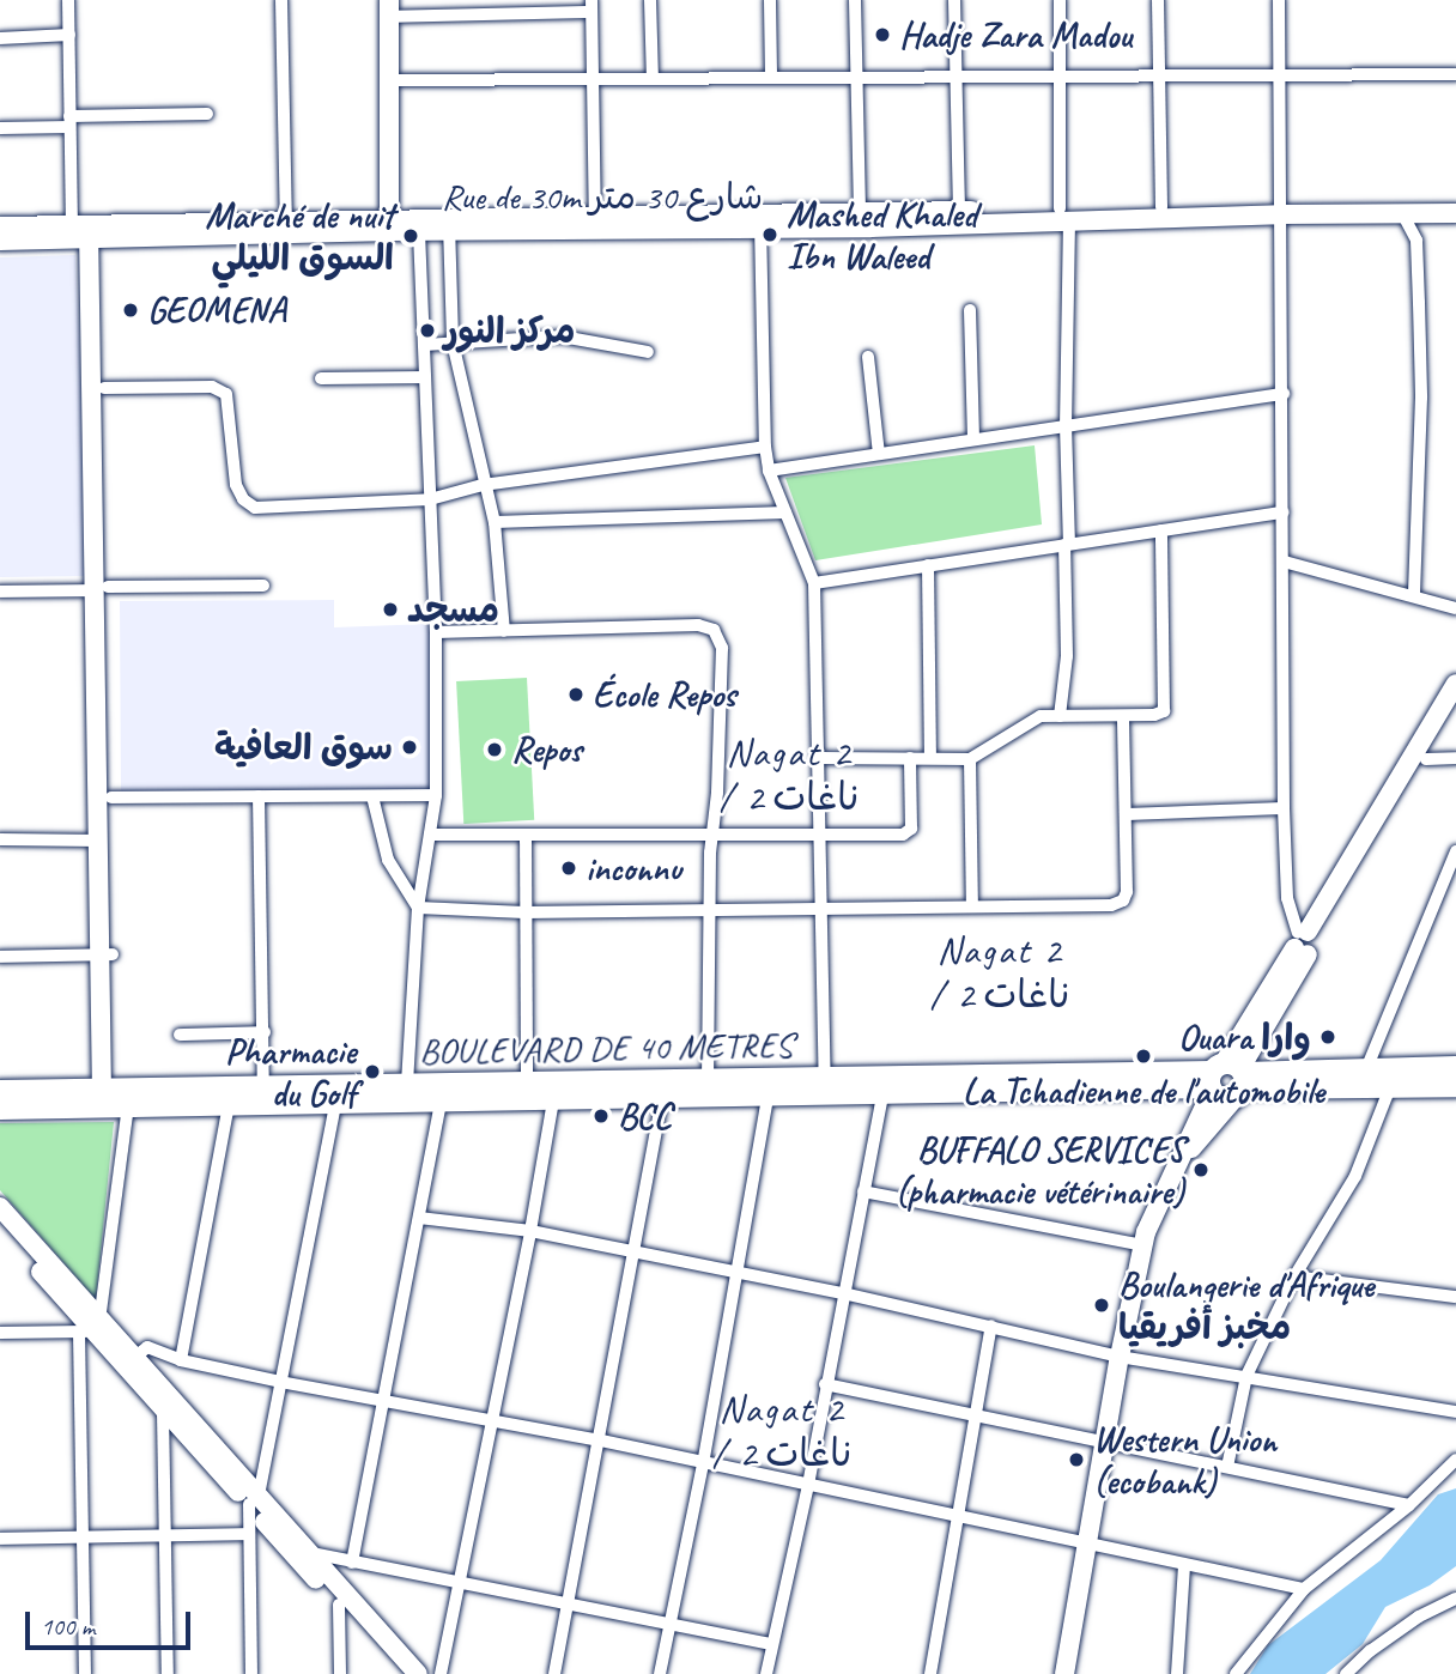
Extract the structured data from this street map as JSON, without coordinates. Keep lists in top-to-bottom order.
{
  "streets": {
    "main road": ["BOULEVARD DE 40 METRES"],
    "street": ["Rue de 30m شارع 30 متر"]
  },
  "districts": ["Nagat 2 / ناغات 2", "Nagat 2 / ناغات 2", "Nagat 2 / ناغات 2"],
  "places": [
    "Hadje Zara Madou",
    "Mashed Khaled Ibn Waleed",
    "Marché de nuit السوق الليلي",
    "GEOMENA",
    "مركز النور",
    "مسجد",
    "École Repos",
    "سوق العافية",
    "Repos",
    "inconnu",
    "Ouara وارا",
    "La Tchadienne de l'automobile",
    "Pharmacie du Golf",
    "BCC",
    "BUFFALO SERVICES (pharmacie vétérinaire)",
    "Boulangerie d'Afrique مخبز أفريقيا",
    "Western Union (ecobank)"
  ],
  "scale_bar": "100 m"
}
